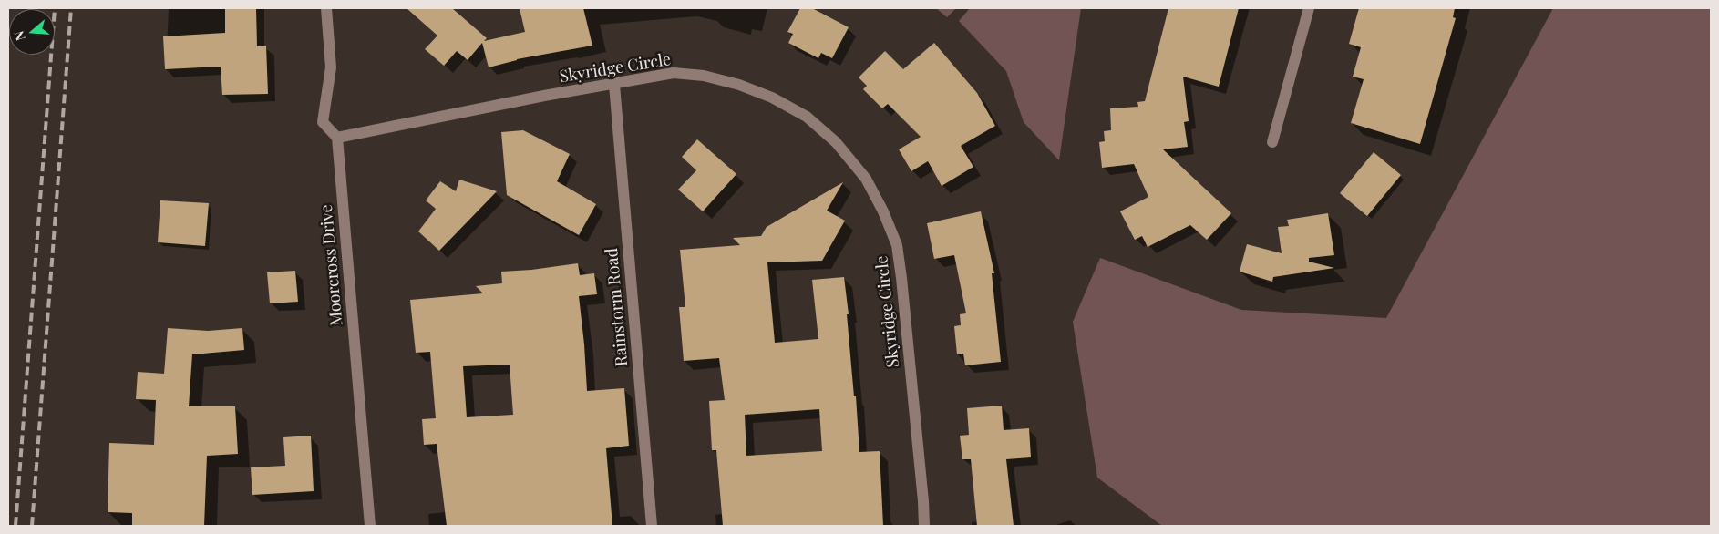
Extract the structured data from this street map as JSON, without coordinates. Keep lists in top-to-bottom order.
{
  "streets": {
    "street": ["Skyridge Circle", "Moorcross Drive", "Rainstorm Road"]
  },
  "crossings": [
    ["Skyridge Circle", "Moorcross Drive"],
    ["Skyridge Circle", "Rainstorm Road"]
  ],
  "north": "left"
}
